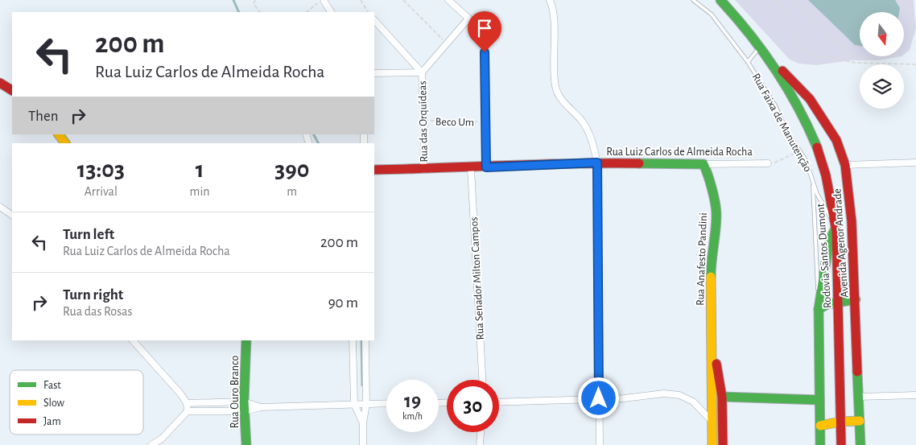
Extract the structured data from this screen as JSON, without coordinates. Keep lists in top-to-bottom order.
{
  "streets": {
    "main road": [
      "Rua Luiz Carlos de Almeida Rocha",
      "Avenida Agenor Andrade",
      "Rodovia Santos Dumont",
      "Rua Anafesto Pandini",
      "Rua Ouro Branco"
    ],
    "street": ["Rua das Orquídeas", "Rua Senador Milton Campos"],
    "lane": ["Rua Faixa de Manutenção"],
    "path": ["Beco Um"]
  },
  "crossings": [
    ["Rua das Orquídeas", "Beco Um"],
    ["Rua das Orquídeas", "Rua Luiz Carlos de Almeida Rocha"],
    ["Rua Faixa de Manutenção", "Avenida Agenor Andrade"],
    ["Rua Faixa de Manutenção", "Rodovia Santos Dumont"],
    ["Rua Luiz Carlos de Almeida Rocha", "Rua Anafesto Pandini"],
    ["Rua Luiz Carlos de Almeida Rocha", "Rua Senador Milton Campos"],
    ["Avenida Agenor Andrade", "Rodovia Santos Dumont"]
  ],
  "legend": ["Fast", "Slow", "Jam"],
  "north": "bottom",
  "page": {
    "turn": ["200 m", "Rua Luiz Carlos de Almeida Rocha"],
    "then": "Then",
    "eta": [
      "13:03",
      "Arrival",
      "1",
      "min",
      "390",
      "m"
    ],
    "list": [
      {
        "name": "Turn left",
        "note": "Rua Luiz Carlos de Almeida Rocha",
        "value": "200 m"
      },
      {
        "name": "Turn right",
        "note": "Rua das Rosas",
        "value": "90 m"
      }
    ],
    "speed": "19 km/h",
    "limit": "30"
  }
}
